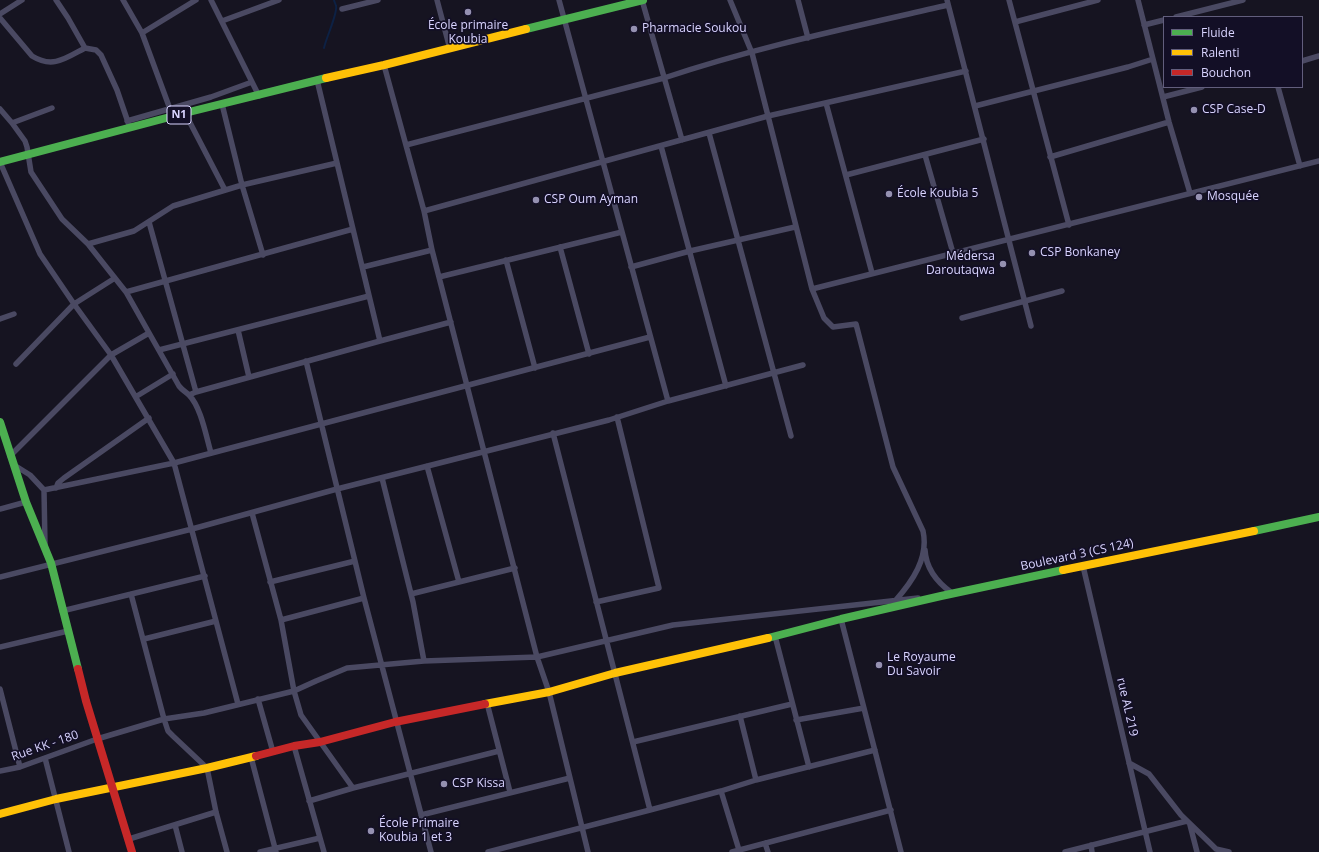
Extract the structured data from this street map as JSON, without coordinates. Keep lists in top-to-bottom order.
{
  "streets": {
    "street": [
      "N1",
      "Boulevard 3 (CS 124)",
      "rue AL 219",
      "Rue KK - 180"
    ]
  },
  "crossings": [
    ["Boulevard 3 (CS 124)", "rue AL 219"],
    ["Boulevard 3 (CS 124)", "Rue KK - 180"]
  ],
  "places": [
    "École primaire Koubia",
    "Pharmacie Soukou",
    "CSP Case-D",
    "École Koubia 5",
    "Mosquée",
    "CSP Oum Ayman",
    "CSP Bonkaney",
    "Médersa Daroutaqwa",
    "Le Royaume Du Savoir",
    "CSP Kissa",
    "École Primaire Koubia 1 et 3"
  ],
  "legend": ["Fluide", "Ralenti", "Bouchon"]
}
